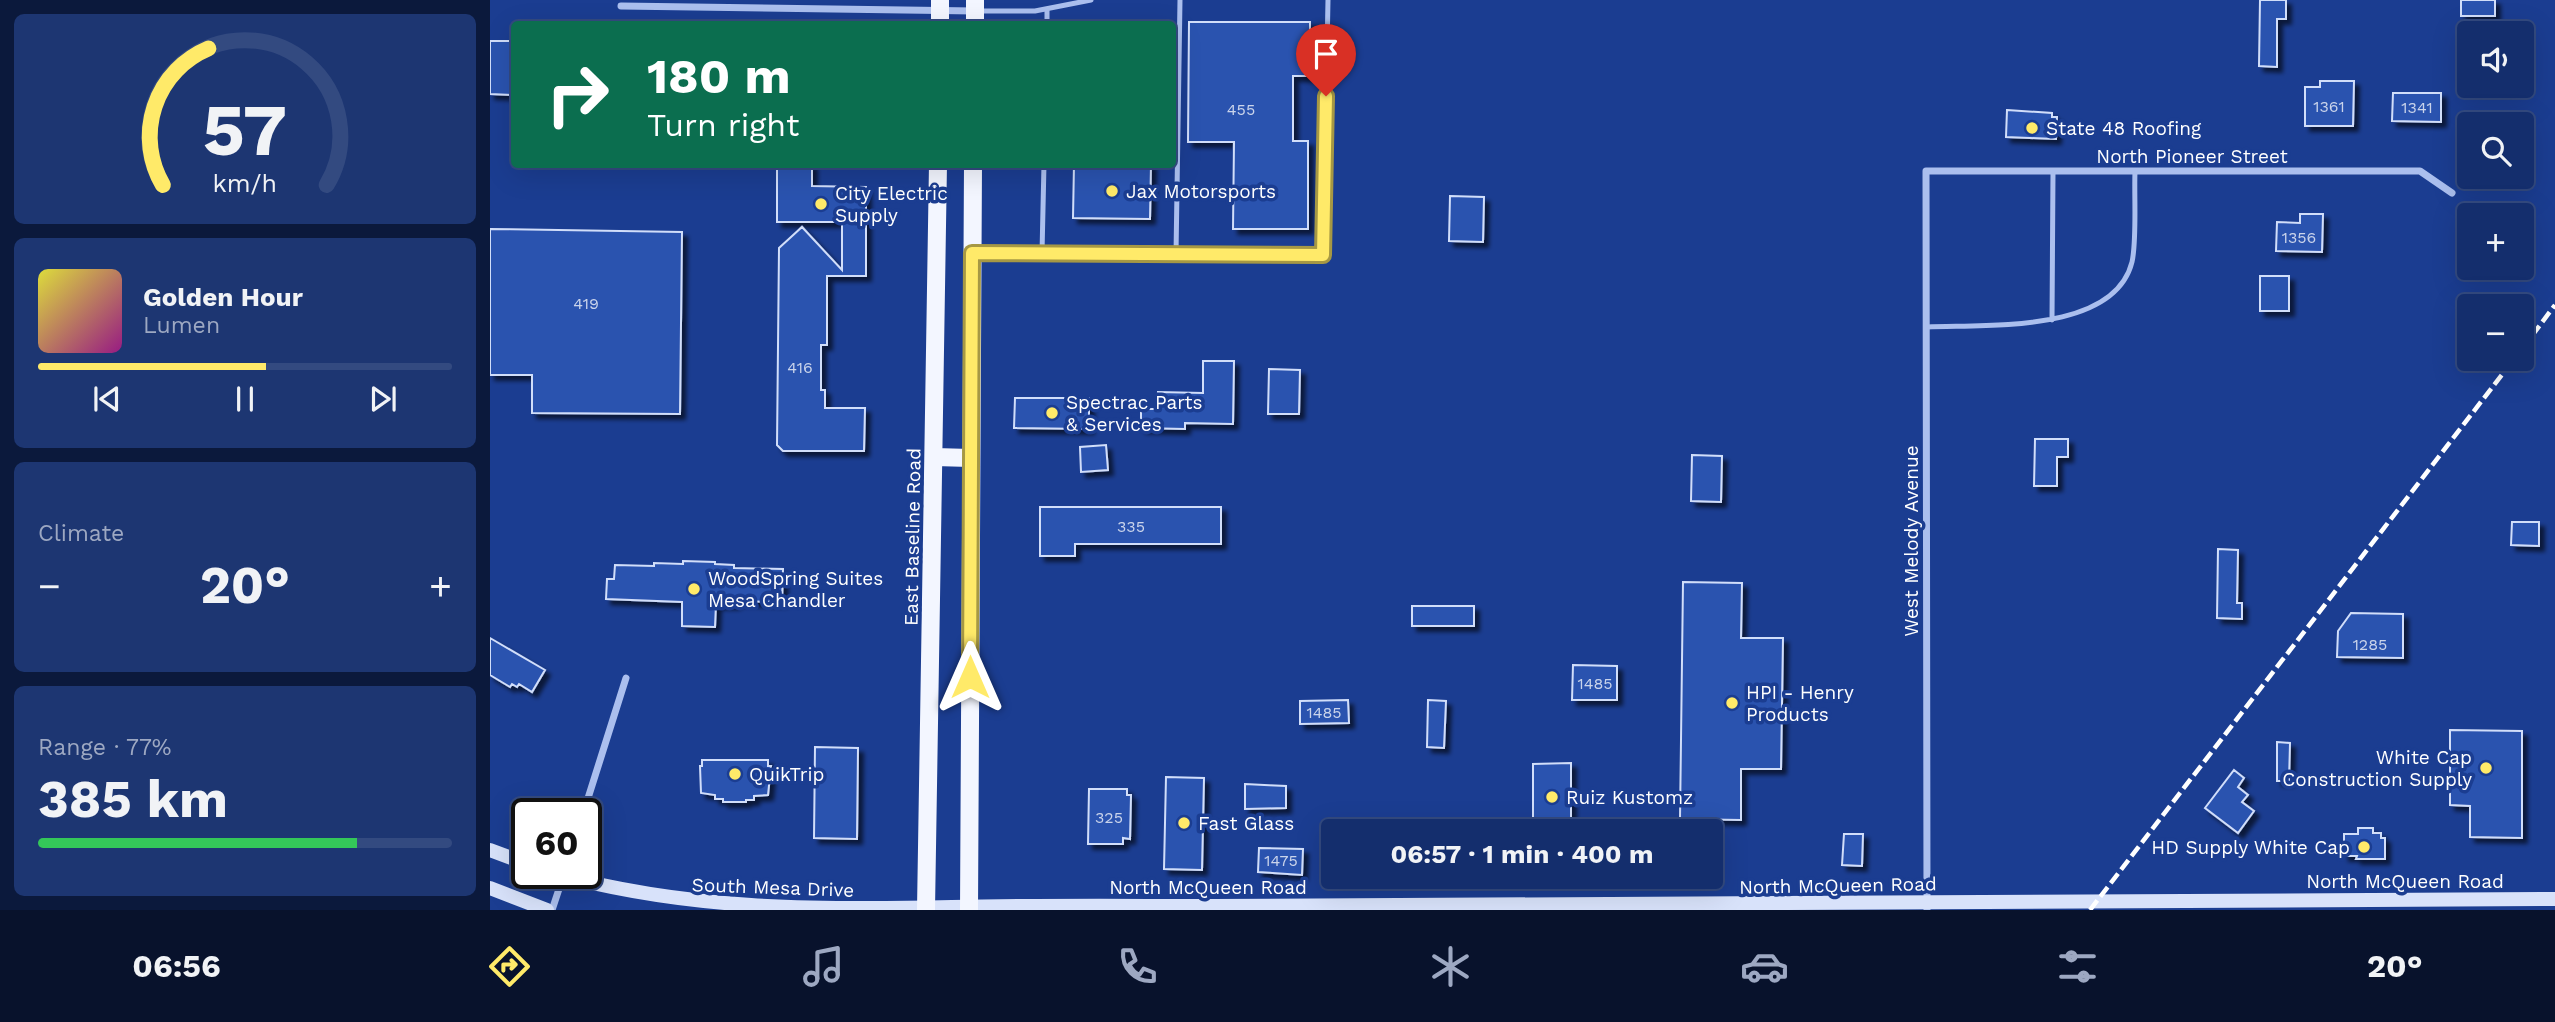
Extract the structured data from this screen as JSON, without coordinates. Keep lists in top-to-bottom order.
{
  "streets": {
    "main road": ["East Baseline Road", "North McQueen Road", "South Mesa Drive"],
    "street": ["North Pioneer Street", "West Melody Avenue"]
  },
  "crossings": [
    ["North Pioneer Street", "West Melody Avenue"],
    ["East Baseline Road", "South Mesa Drive"],
    ["West Melody Avenue", "North McQueen Road"],
    ["North McQueen Road", "South Mesa Drive"]
  ],
  "places": [
    "State 48 Roofing",
    "Jax Motorsports",
    "City Electric Supply",
    "Spectrac Parts & Services",
    "WoodSpring Suites Mesa Chandler",
    "HPI - Henry Products",
    "White Cap Construction Supply",
    "QuikTrip",
    "Ruiz Kustomz",
    "Fast Glass",
    "HD Supply White Cap"
  ],
  "house_numbers": [
    "1361",
    "1341",
    "455",
    "1356",
    "419",
    "416",
    "335",
    "1285",
    "1485",
    "1485",
    "325",
    "1475"
  ],
  "page": {
    "map_buttons": ["+", "−"],
    "turn": ["180 m", "Turn right"],
    "song": ["Golden Hour", "Lumen"],
    "tile": [
      "Climate",
      ["Range · 77%", "385 km"]
    ],
    "heat": ["−", "20°", "+"],
    "limit": "60",
    "trip": "06:57 · 1 min · 400 m",
    "tabs": ["06:56", "20°"],
    "gauge": ["57", "km/h"]
  }
}
